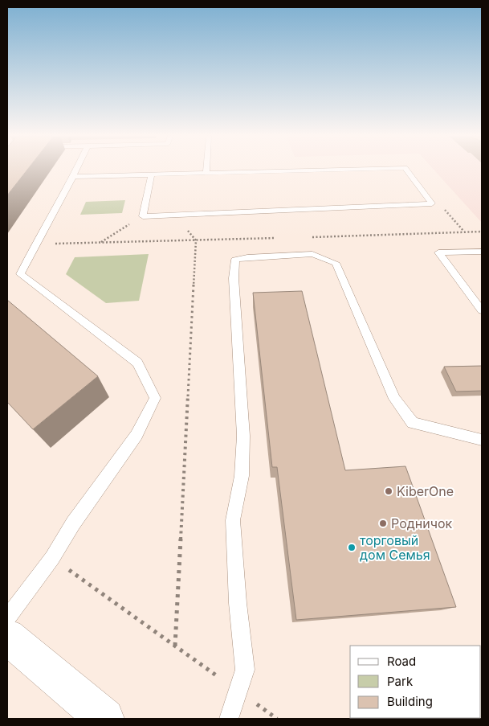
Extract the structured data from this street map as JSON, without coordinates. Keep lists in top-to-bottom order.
{
  "places": ["KiberOne", "Родничок", "торговый дом Семья"],
  "legend": ["Road", "Park", "Building"]
}
